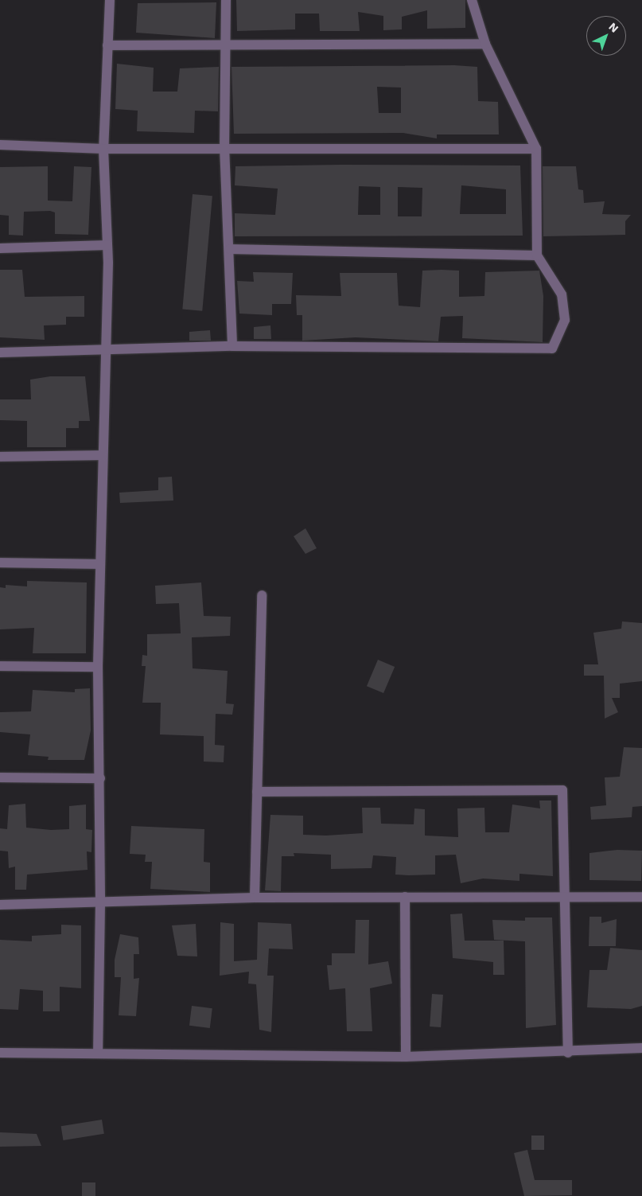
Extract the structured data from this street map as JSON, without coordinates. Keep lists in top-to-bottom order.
{
  "north": "top right"
}
